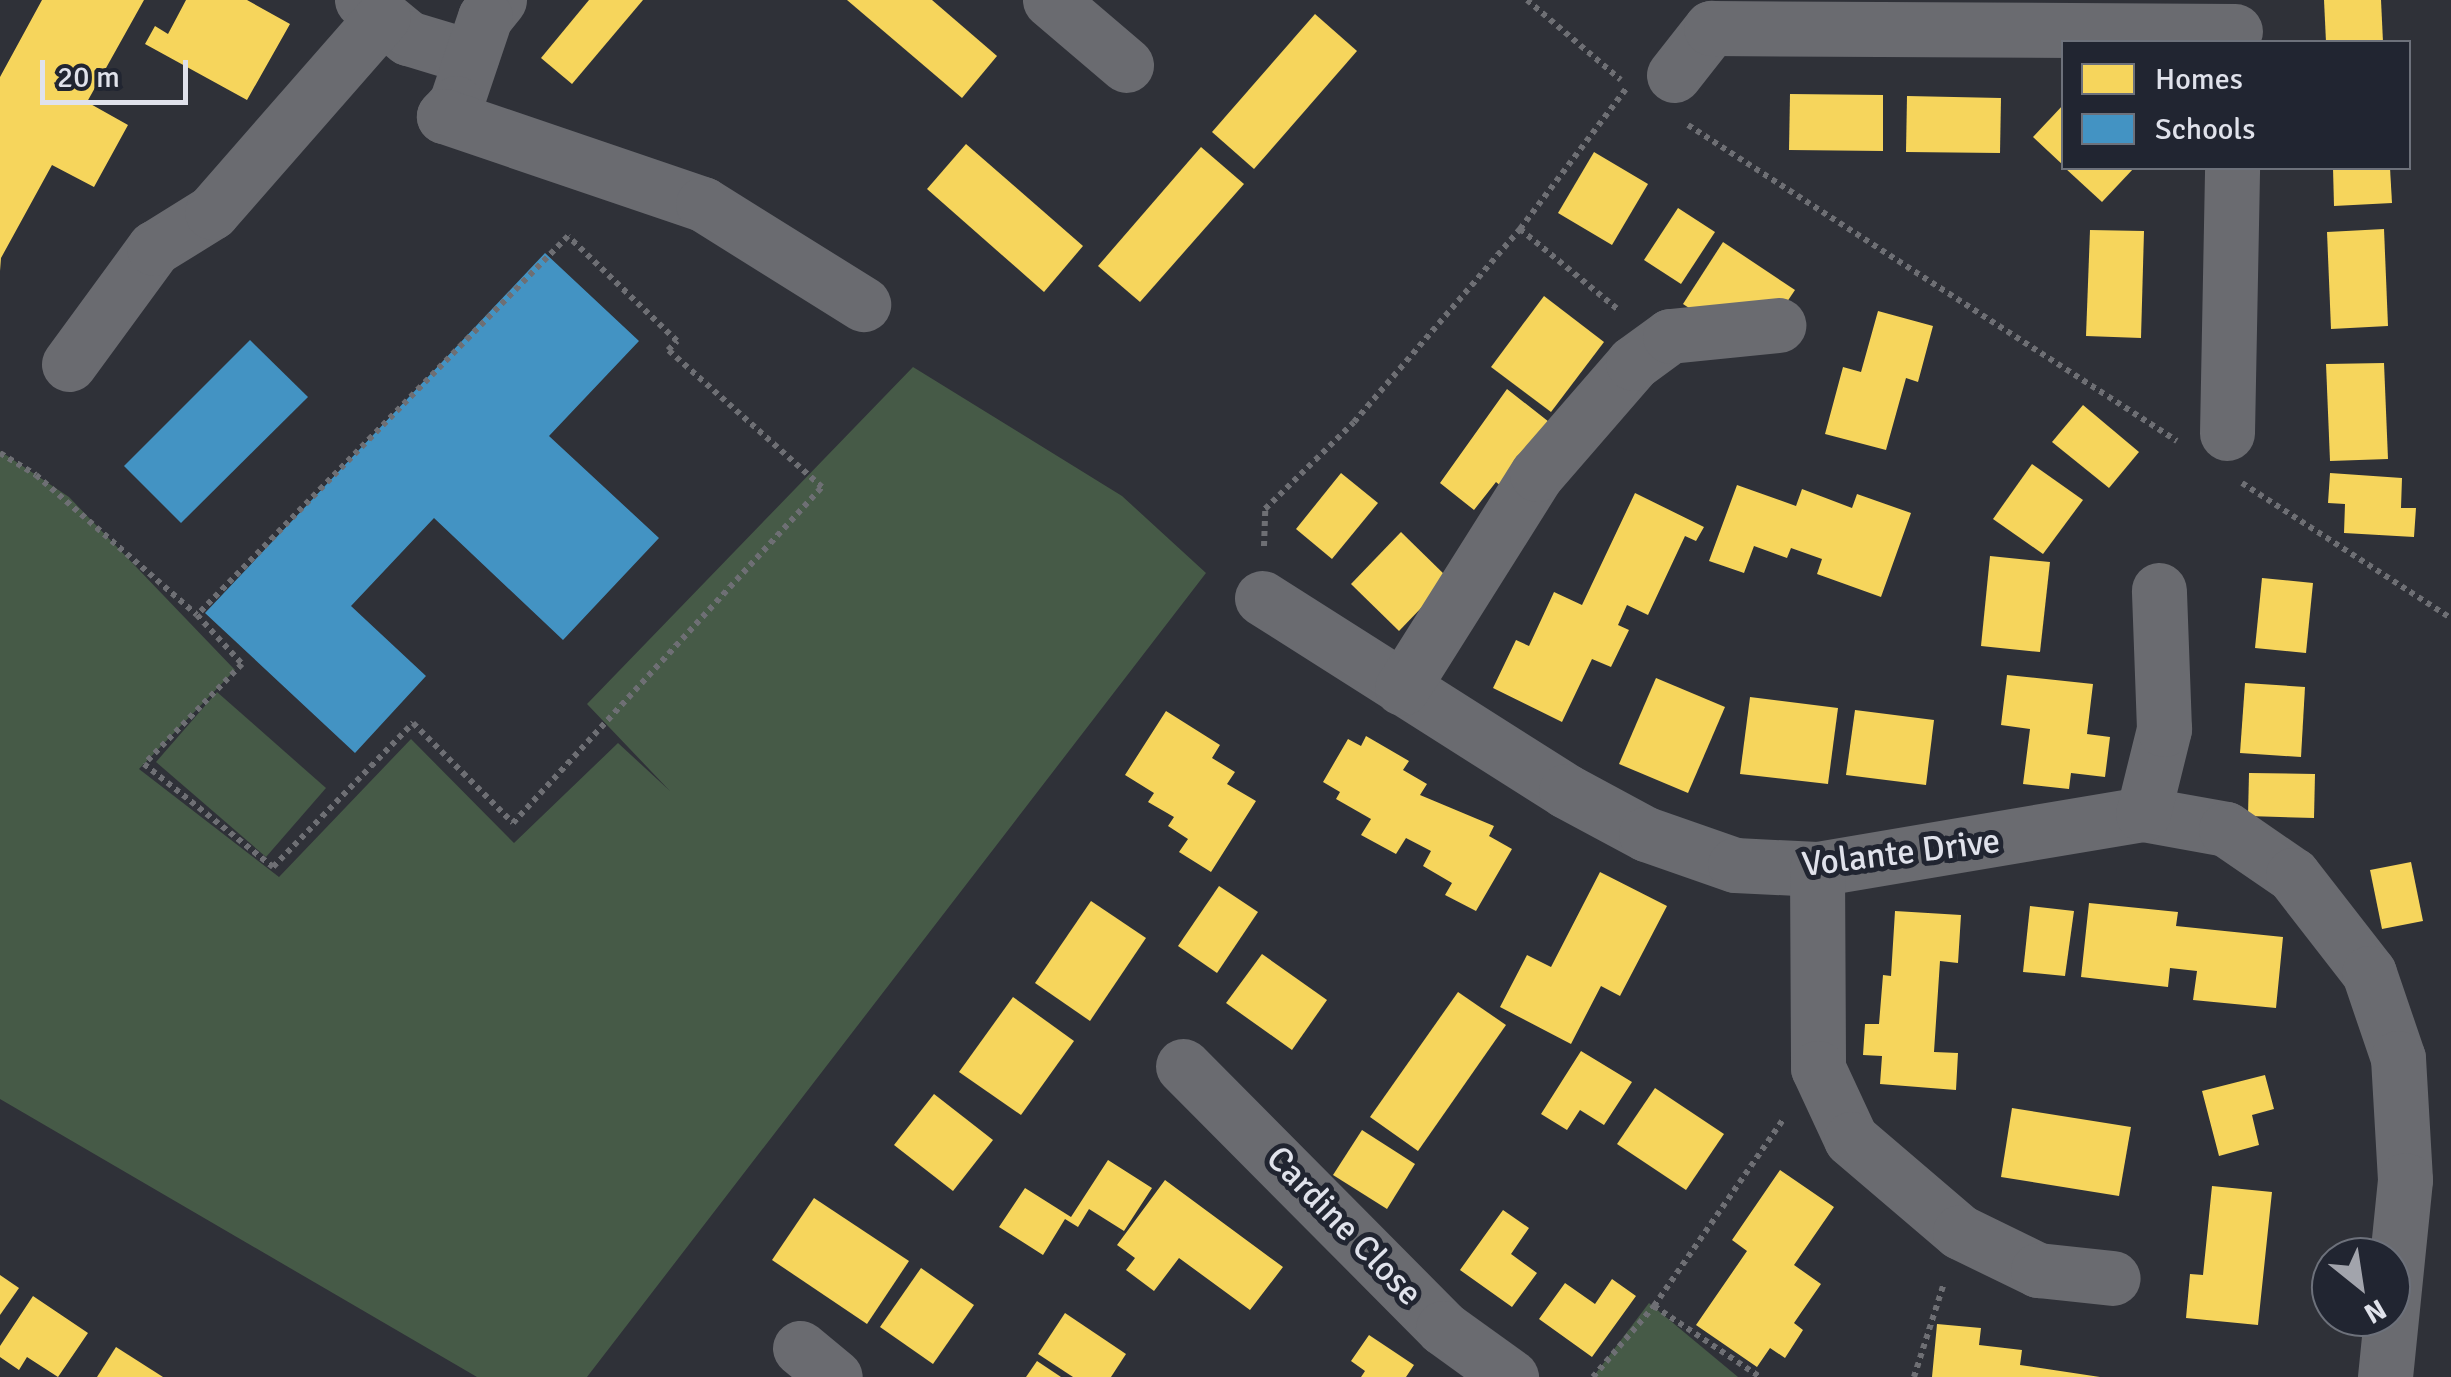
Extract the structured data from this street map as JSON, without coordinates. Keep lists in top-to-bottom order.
{
  "streets": {
    "street": ["Volante Drive", "Cardine Close"]
  },
  "legend": ["Homes", "Schools"],
  "scale_bar": "20 m",
  "north": "bottom right"
}
